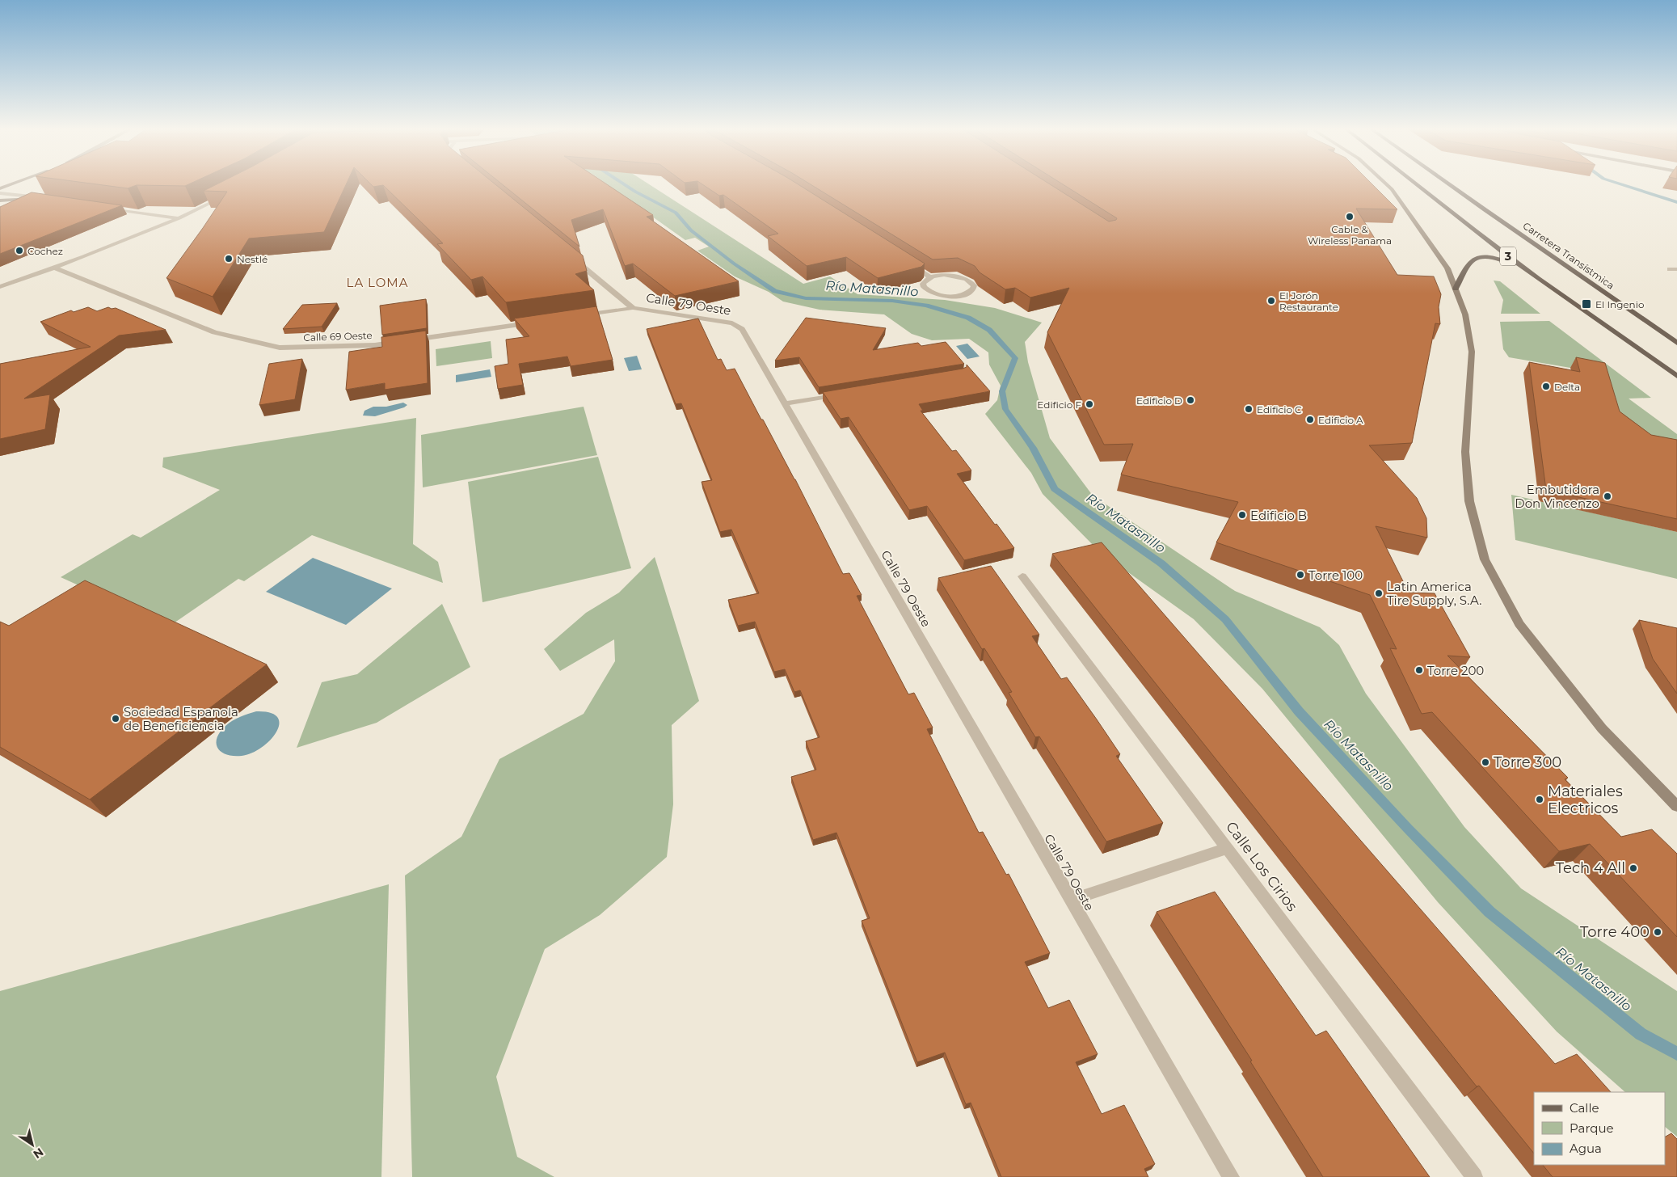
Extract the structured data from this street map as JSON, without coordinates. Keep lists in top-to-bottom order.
{
  "streets": {
    "main road": ["Carretera Transístmica", "3"],
    "street": ["Calle 79 Oeste", "Calle 69 Oeste", "Calle Los Cirios"]
  },
  "districts": ["LA LOMA"],
  "water": ["Río Matasnillo"],
  "places": {
    "other": [
      "Cable & Wireless Panama",
      "Cochez",
      "Nestlé",
      "El Jorón Restaurante",
      "Delta",
      "Edificio D",
      "Edificio F",
      "Edificio C",
      "Edificio A",
      "Embutidora Don Vincenzo",
      "Edificio B",
      "Torre 100",
      "Latin America Tire Supply, S.A.",
      "Torre 200",
      "Sociedad Espanola de Beneficiencia",
      "Torre 300",
      "Materiales Electricos",
      "Tech 4 All",
      "Torre 400"
    ],
    "transit": ["El Ingenio"]
  },
  "legend": ["Calle", "Parque", "Agua"],
  "north": "bottom right"
}
